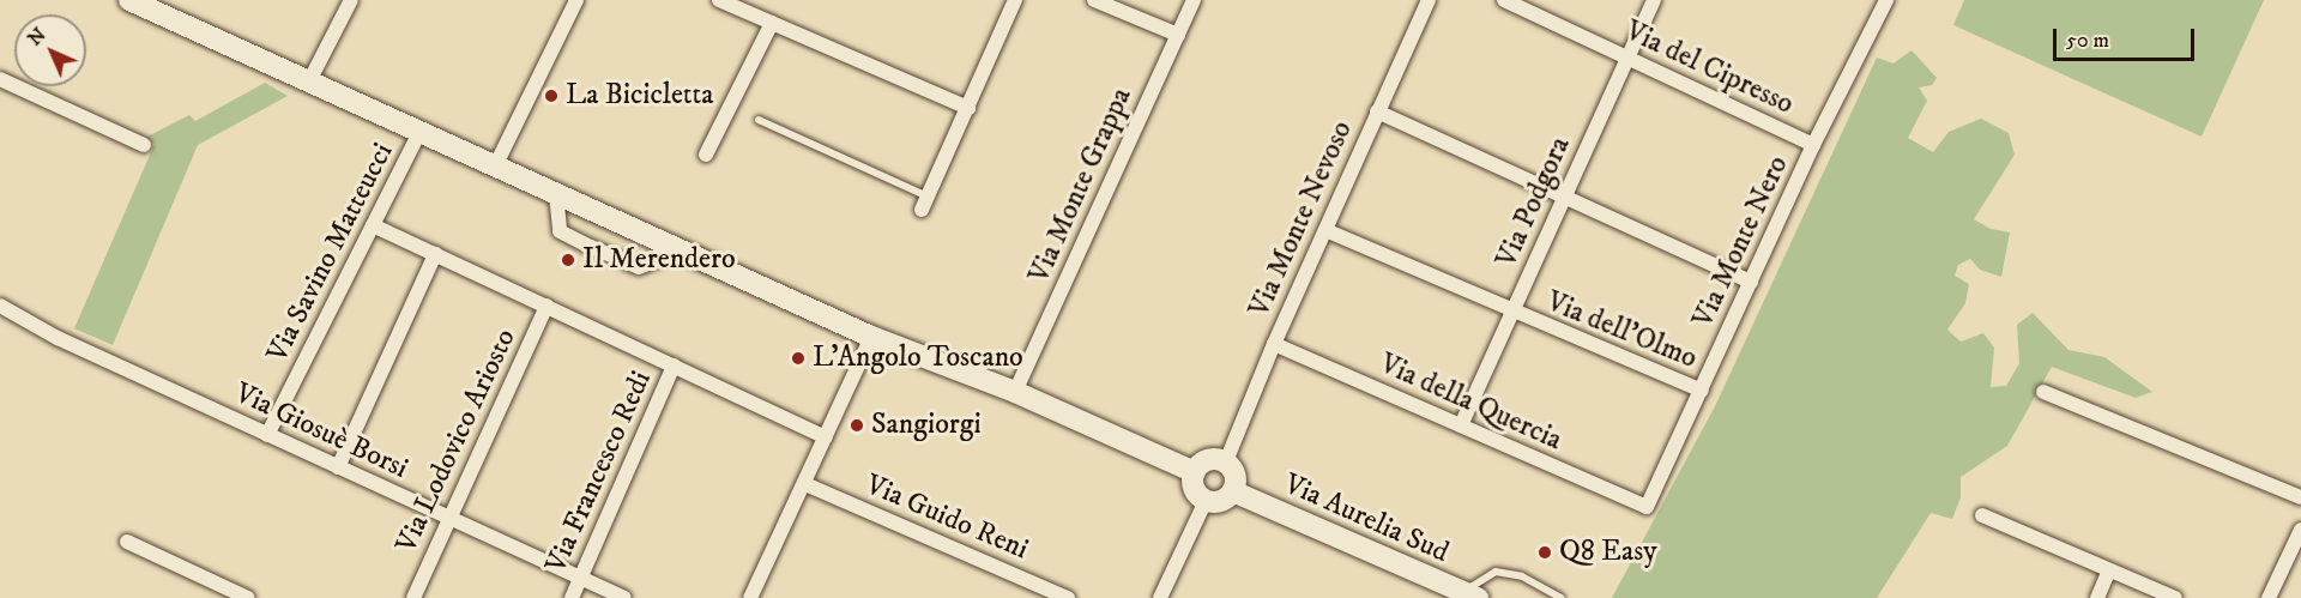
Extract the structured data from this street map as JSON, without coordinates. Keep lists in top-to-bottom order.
{
  "streets": {
    "street": [
      "Via del Cipresso",
      "Via Monte Grappa",
      "Via Podgora",
      "Via Monte Nevoso",
      "Via Monte Nero",
      "Via Savino Matteucci",
      "Via dell'Olmo",
      "Via della Quercia",
      "Via Giosuè Borsi",
      "Via Lodovico Ariosto",
      "Via Francesco Redi",
      "Via Guido Reni",
      "Via Aurelia Sud"
    ]
  },
  "crossings": [
    ["Via del Cipresso", "Via Podgora"],
    ["Via del Cipresso", "Via Monte Nero"],
    ["Via Podgora", "Via dell'Olmo"],
    ["Via Podgora", "Via della Quercia"],
    ["Via Monte Nevoso", "Via dell'Olmo"],
    ["Via Monte Nevoso", "Via della Quercia"],
    ["Via Monte Nevoso", "Via Aurelia Sud"],
    ["Via Monte Nero", "Via dell'Olmo"],
    ["Via Monte Nero", "Via della Quercia"],
    ["Via Savino Matteucci", "Via Giosuè Borsi"],
    ["Via Giosuè Borsi", "Via Lodovico Ariosto"],
    ["Via Giosuè Borsi", "Via Francesco Redi"]
  ],
  "places": [
    "La Bicicletta",
    "Il Merendero",
    "L'Angolo Toscano",
    "Sangiorgi",
    "Q8 Easy"
  ],
  "scale_bar": "50 m",
  "north": "top left"
}
